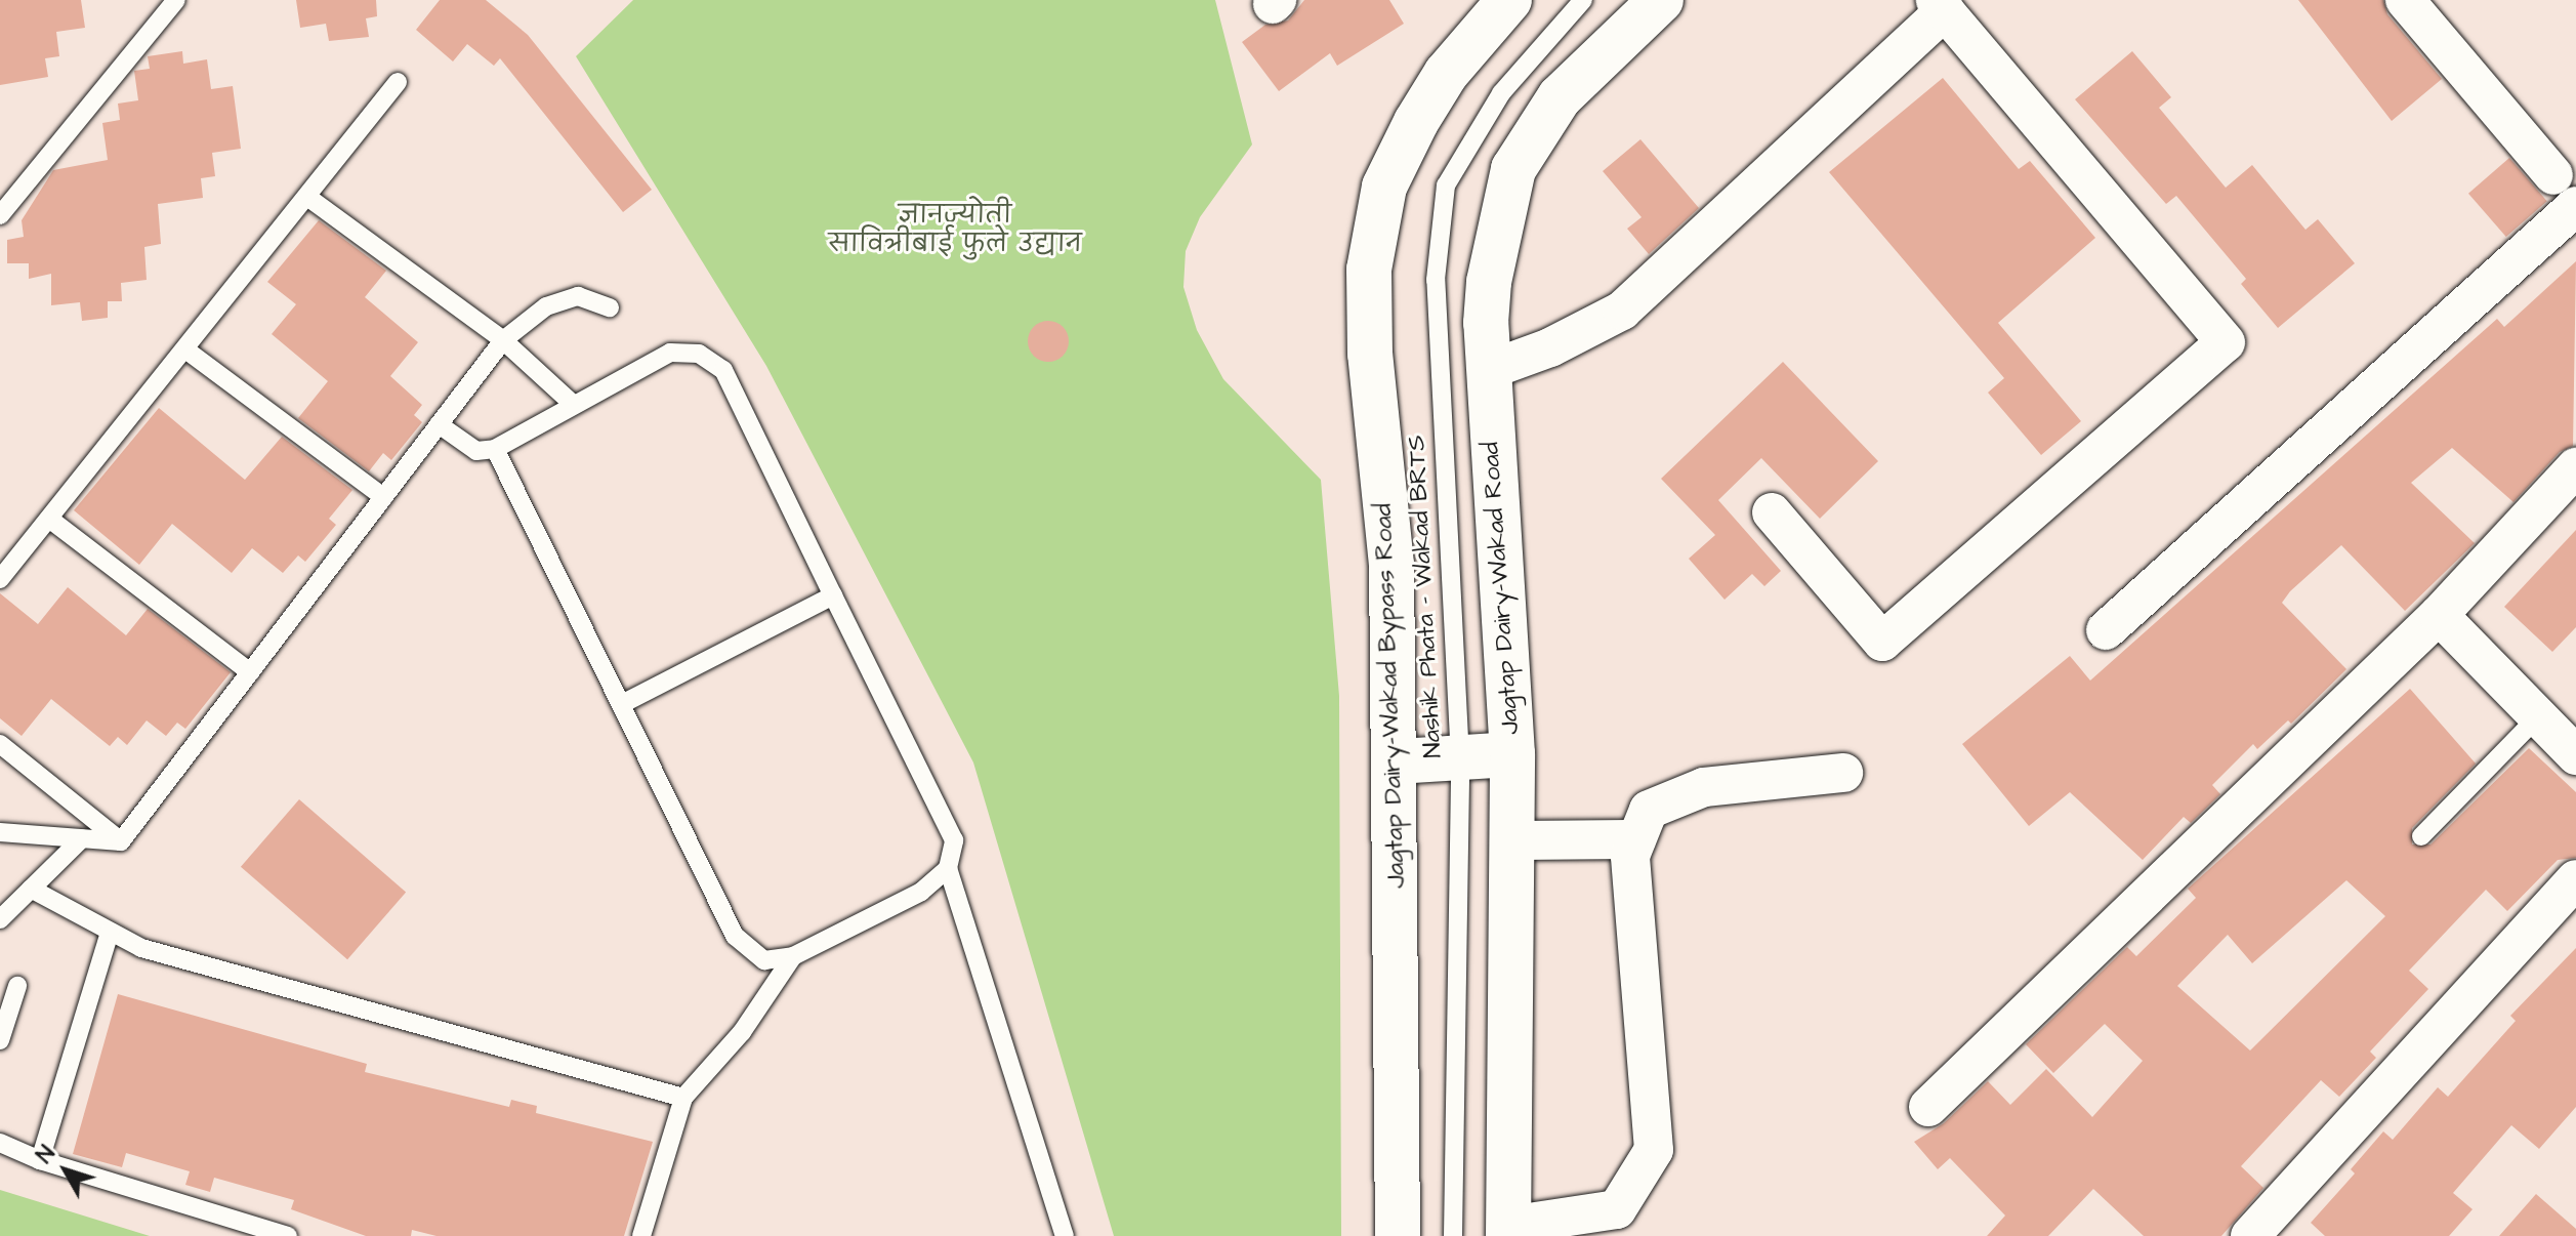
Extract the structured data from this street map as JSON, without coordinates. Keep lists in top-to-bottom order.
{
  "streets": {
    "main road": ["Jagtap Dairy-Wakad Road", "Jagtap Dairy-Wakad Bypass Road"],
    "lane": ["Nashik Phata - Wakad BRTS"]
  },
  "parks": ["ज्ञानज्योती सावित्रीबाई फुले उद्यान"],
  "north": "top left"
}
